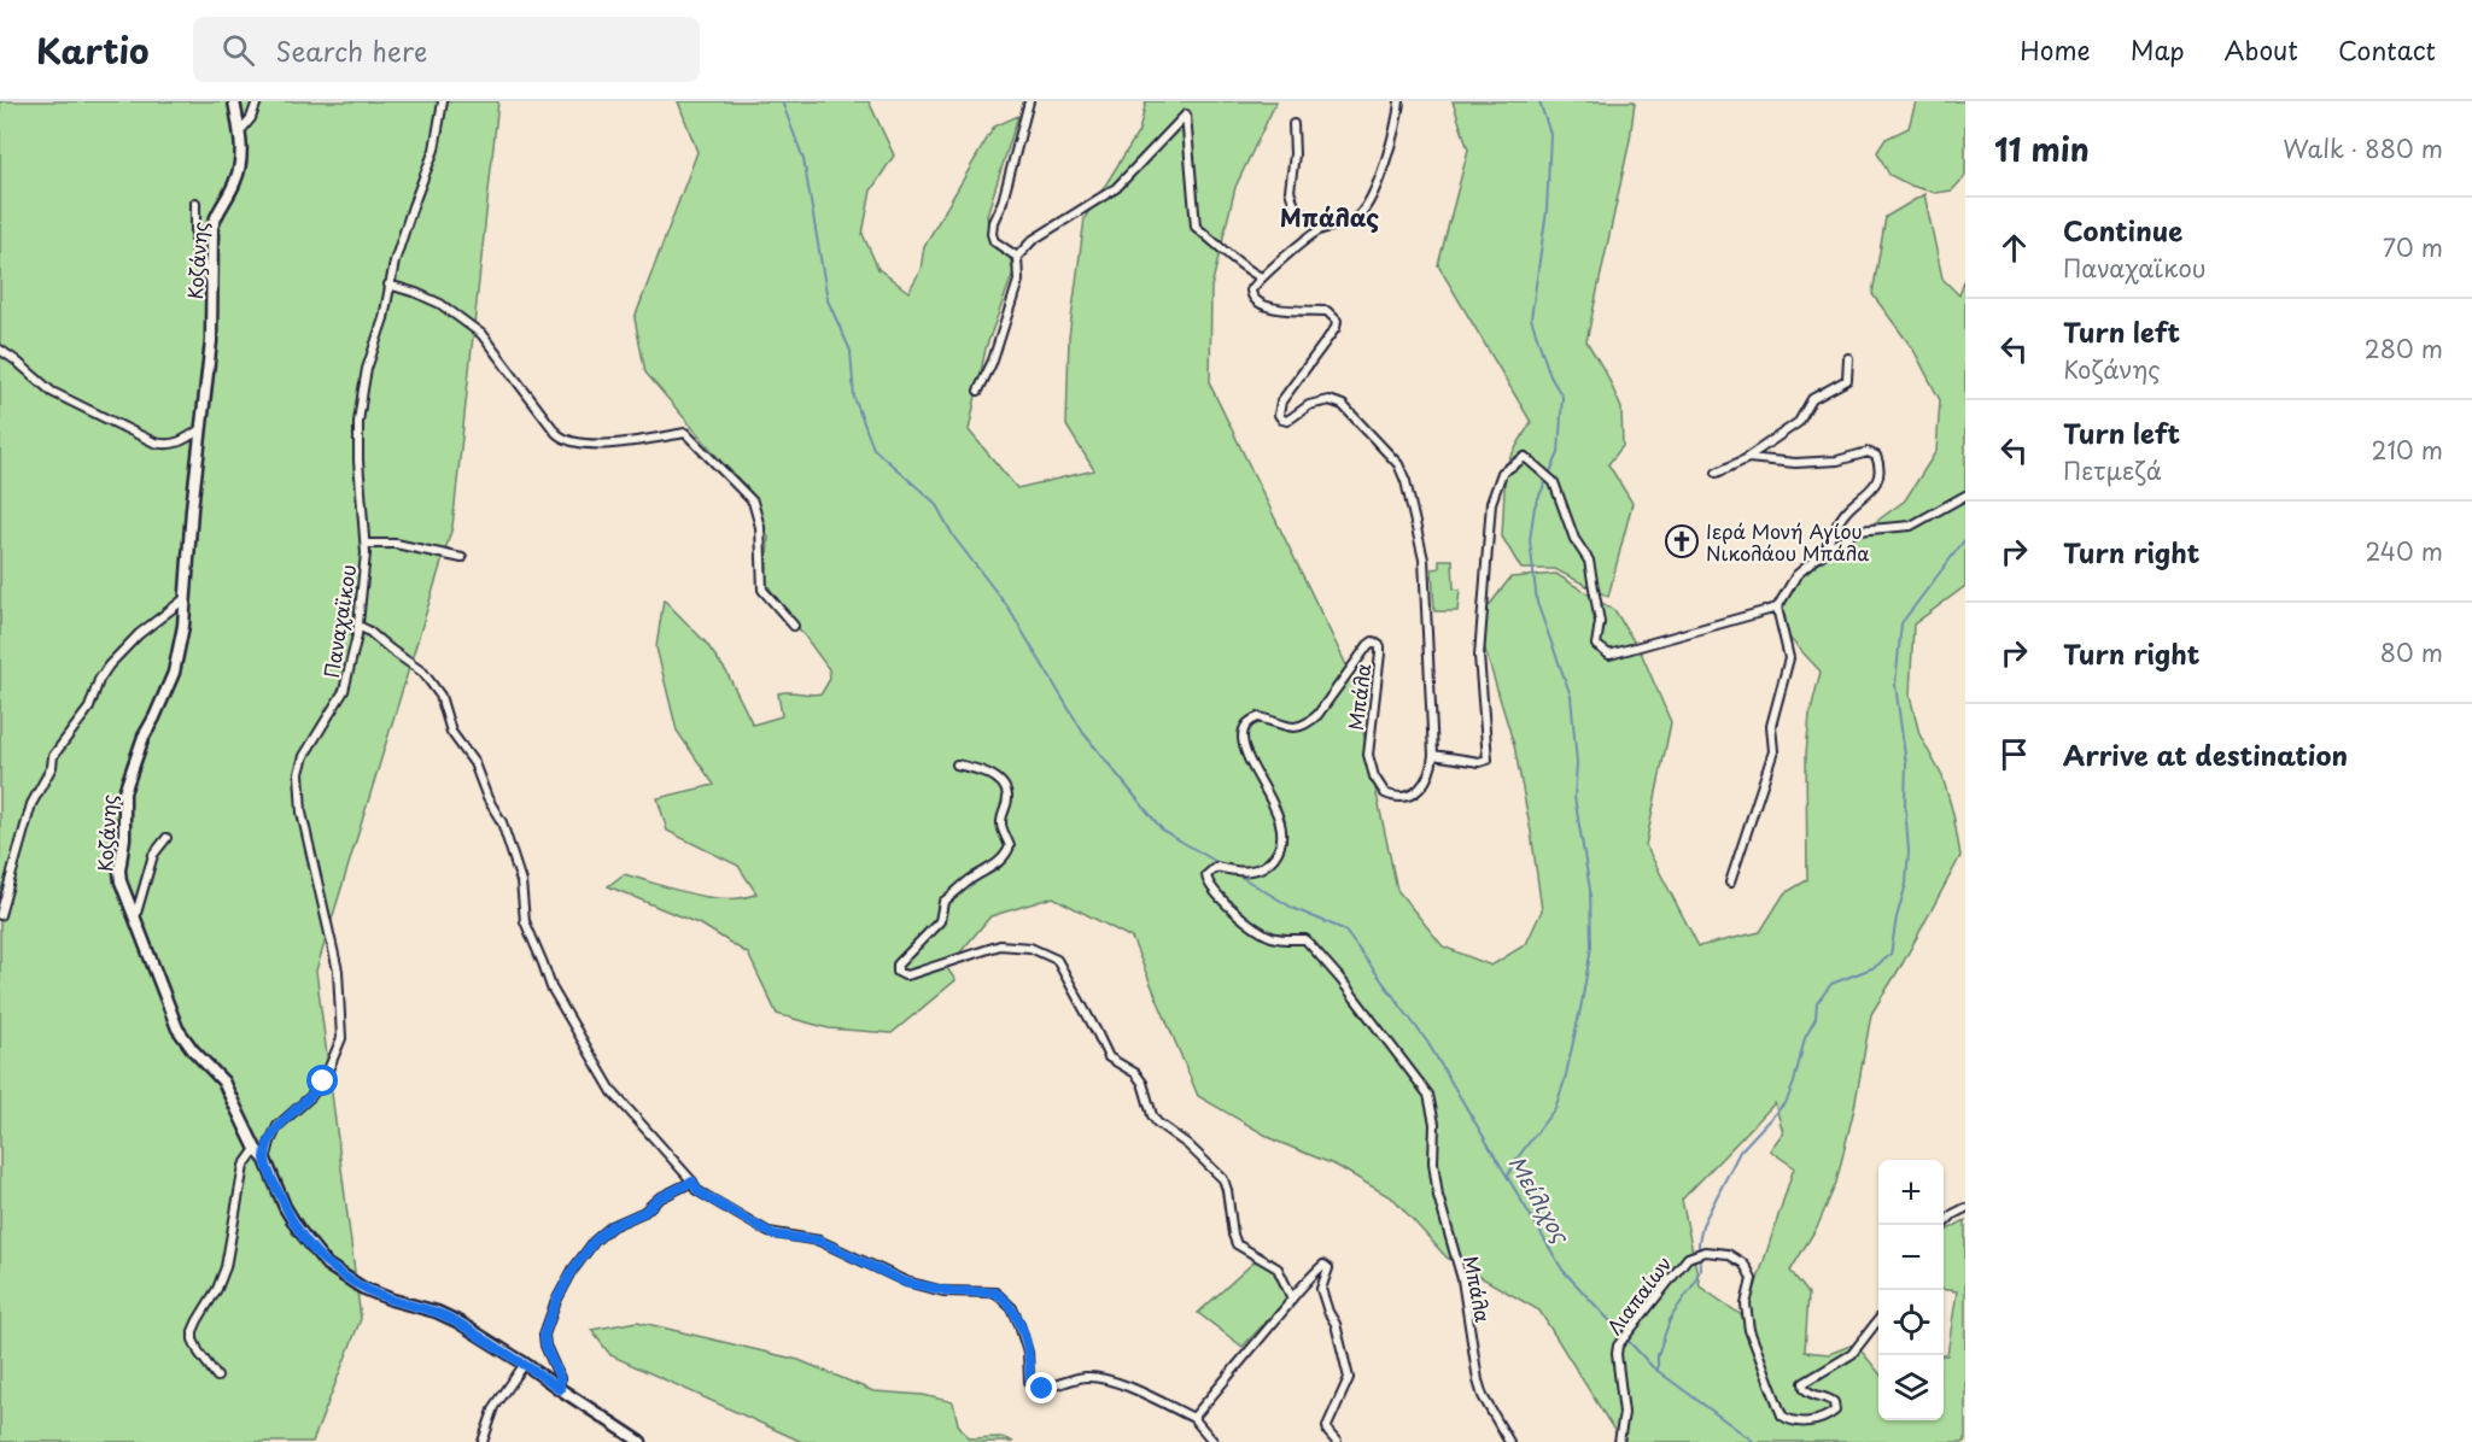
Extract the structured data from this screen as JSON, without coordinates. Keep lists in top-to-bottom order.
{
  "streets": {
    "street": [
      "Κοζάνης",
      "Παναχαϊκου",
      "Μπάλα",
      "Λιαπαίων"
    ]
  },
  "crossings": [
    ["Κοζάνης", "Παναχαϊκου"]
  ],
  "districts": ["Μπάλας"],
  "water": ["Μείλιχος"],
  "places": {
    "church": ["Ιερά Μονή Αγίου Νικολάου Μπάλα"]
  },
  "page": {
    "header": "Kartio",
    "search": "Search here",
    "nav": [
      "Home",
      "Map",
      "About",
      "Contact"
    ],
    "heading": ["11 min", "Walk · 880 m"],
    "list": [
      ["Continue", "Παναχαϊκου", "70 m"],
      ["Turn left", "Κοζάνης", "280 m"],
      ["Turn left", "Πετμεζά", "210 m"],
      ["Turn right", "240 m"],
      ["Turn right", "80 m"],
      "Arrive at destination"
    ],
    "map_buttons": ["+", "−"]
  }
}
